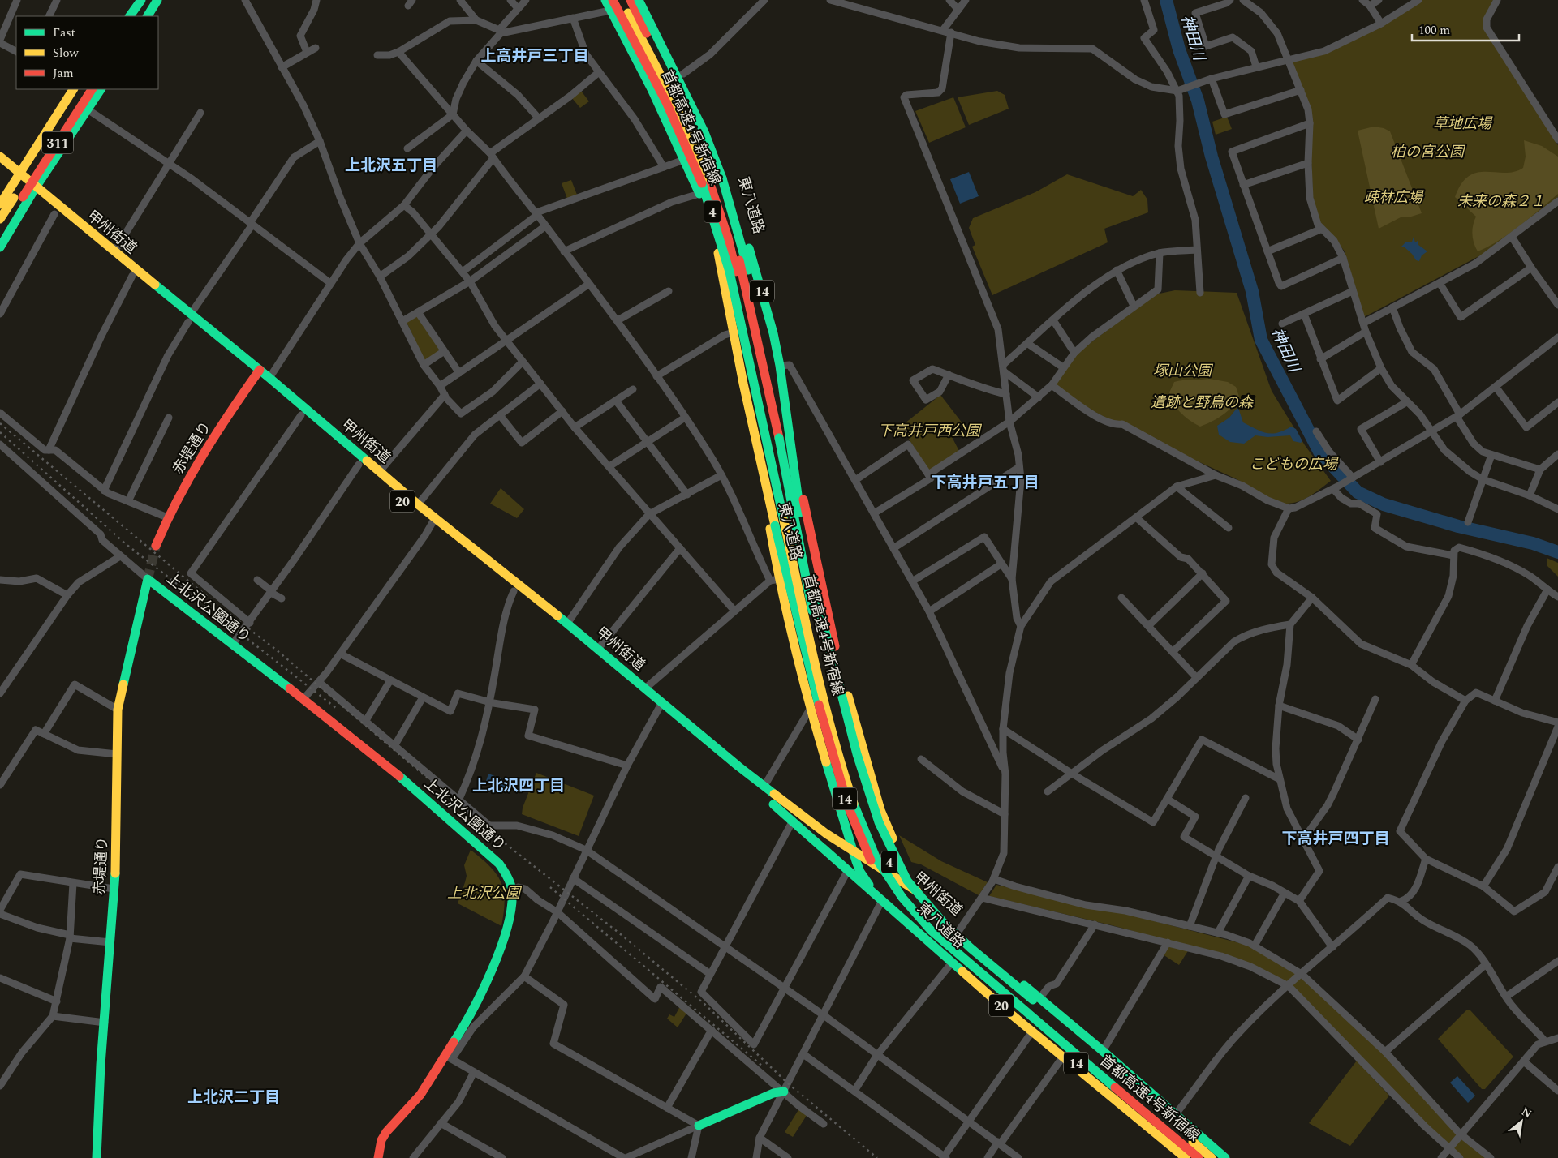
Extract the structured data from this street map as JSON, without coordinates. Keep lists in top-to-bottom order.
{
  "streets": {
    "main road": [
      "首都高速4号新宿線",
      "311",
      "東八道路",
      "4",
      "甲州街道",
      "14",
      "赤堤通り",
      "20",
      "上北沢公園通り"
    ]
  },
  "crossings": [
    ["東八道路", "甲州街道"],
    ["東八道路", "14"],
    ["甲州街道", "14"],
    ["甲州街道", "赤堤通り"],
    ["赤堤通り", "上北沢公園通り"]
  ],
  "districts": [
    "上高井戸三丁目",
    "上北沢五丁目",
    "下高井戸五丁目",
    "上北沢四丁目",
    "下高井戸四丁目",
    "上北沢二丁目"
  ],
  "water": ["神田川"],
  "parks": [
    "草地広場",
    "柏の宮公園",
    "疎林広場",
    "未来の森２１",
    "塚山公園",
    "遺跡と野鳥の森",
    "下高井戸西公園",
    "こどもの広場",
    "上北沢公園"
  ],
  "legend": ["Fast", "Slow", "Jam"],
  "scale_bar": "100 m",
  "north": "top right"
}
